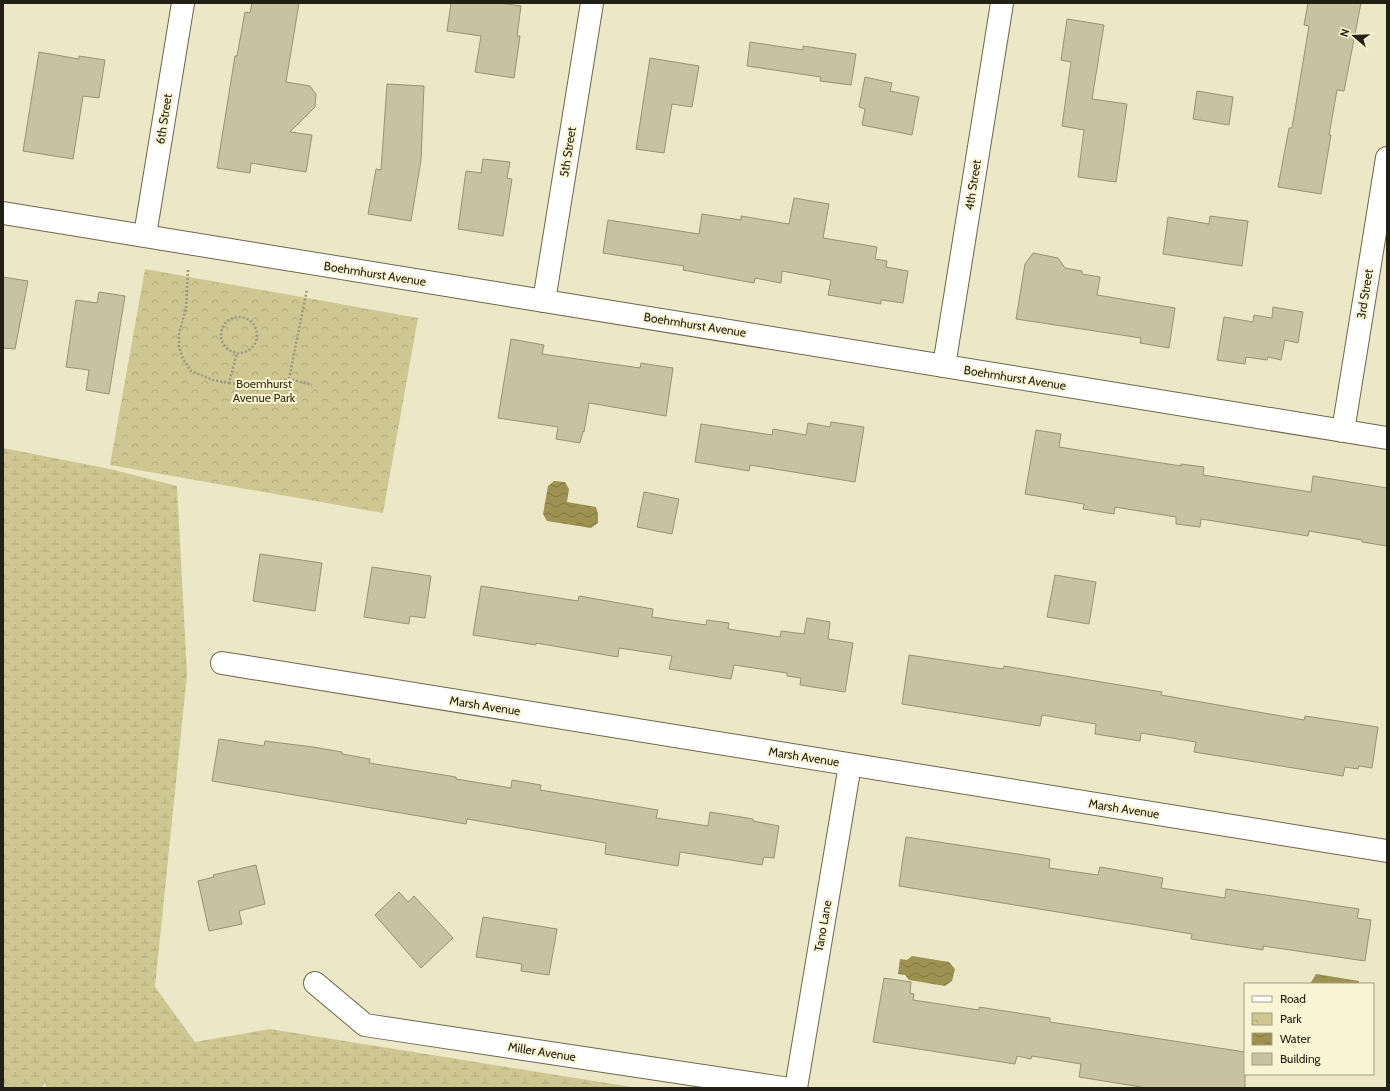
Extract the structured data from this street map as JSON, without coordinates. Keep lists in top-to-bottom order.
{
  "streets": {
    "street": [
      "6th Street",
      "5th Street",
      "4th Street",
      "Boehmhurst Avenue",
      "3rd Street",
      "Marsh Avenue",
      "Tano Lane",
      "Miller Avenue"
    ]
  },
  "crossings": [
    ["6th Street", "Boehmhurst Avenue"],
    ["5th Street", "Boehmhurst Avenue"],
    ["4th Street", "Boehmhurst Avenue"],
    ["Boehmhurst Avenue", "3rd Street"],
    ["Marsh Avenue", "Tano Lane"]
  ],
  "parks": ["Boemhurst Avenue Park"],
  "legend": [
    "Road",
    "Park",
    "Water",
    "Building"
  ],
  "north": "left"
}
